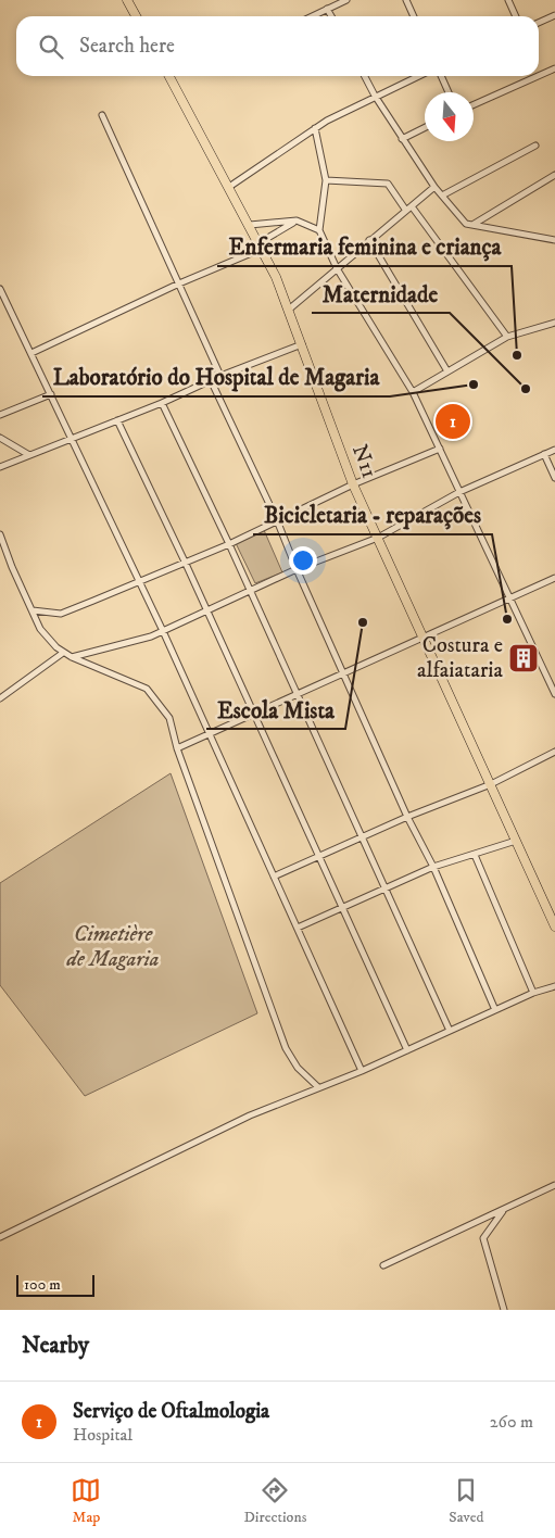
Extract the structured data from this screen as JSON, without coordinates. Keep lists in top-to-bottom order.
{
  "streets": {
    "main road": ["N11"]
  },
  "parks": ["Cimetière de Magaria"],
  "places": {
    "other": [
      "Enfermaria feminina e criança",
      "Laboratório do Hospital de Magaria",
      "Maternidade",
      "Bicicletaria - reparações",
      "Escola Mista"
    ],
    "building": ["Costura e alfaiataria"]
  },
  "scale_bar": "100 m",
  "north": "bottom",
  "page": {
    "search": "Search here",
    "pins": "1",
    "scale": "100 m",
    "heading": "Nearby",
    "list": [
      {
        "mark": "1",
        "name": "Serviço de Oftalmologia",
        "note": "Hospital",
        "value": "260 m"
      }
    ],
    "nav": ["Map", "Directions", "Saved"]
  }
}
